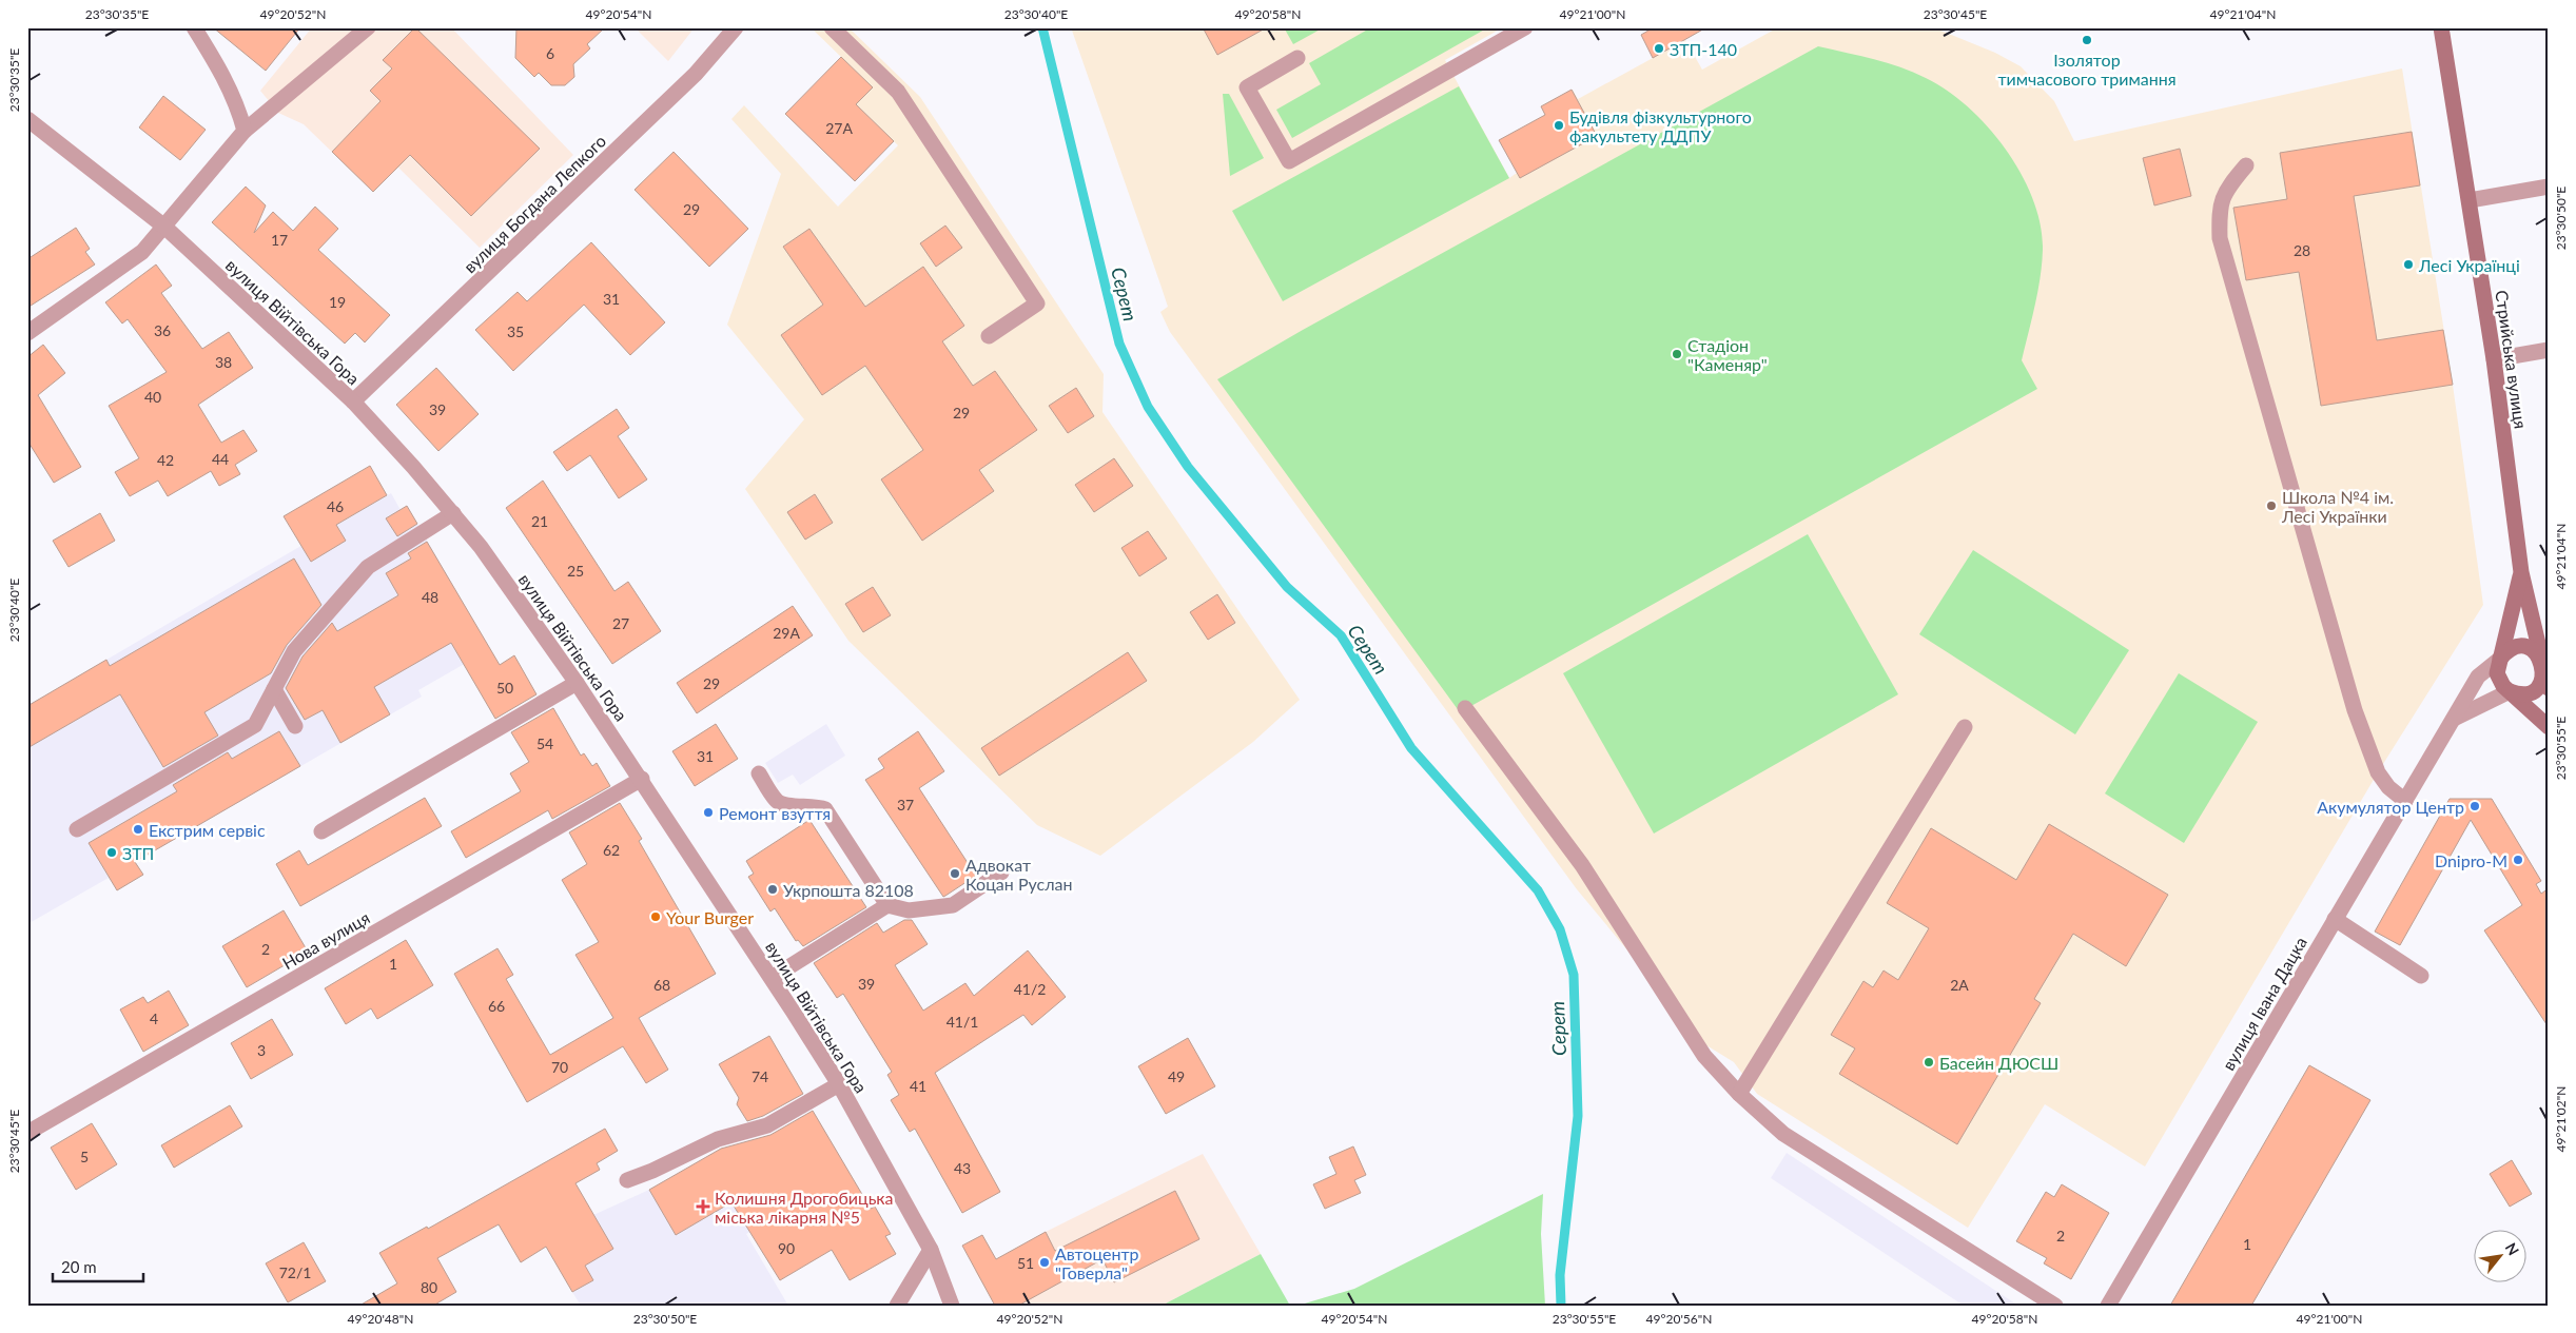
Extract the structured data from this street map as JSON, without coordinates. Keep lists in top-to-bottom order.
{
  "streets": {
    "main road": ["Стрийська вулиця"],
    "street": [
      "вулиця Богдана Лепкого",
      "вулиця Війтівська Гора",
      "Нова вулиця",
      "вулиця Івана Дацка"
    ]
  },
  "crossings": [
    ["вулиця Богдана Лепкого", "вулиця Війтівська Гора"],
    ["вулиця Війтівська Гора", "Нова вулиця"],
    ["Стрийська вулиця", "вулиця Івана Дацка"]
  ],
  "water": ["Серет"],
  "places": {
    "other": [
      "Ізолятор тимчасового тримання",
      "ЗТП-140",
      "Будівля фізкультурного факультету ДДПУ",
      "Лесі Українці",
      "Стадіон \"Каменяр\"",
      "Школа №4 ім. Лесі Українки",
      "Акумулятор Центр",
      "Ремонт взуття",
      "Екстрим сервіс",
      "ЗТП",
      "Dnipro-M",
      "Адвокат Коцан Руслан",
      "Укрпошта 82108",
      "Your Burger",
      "Басейн ДЮСШ",
      "Автоцентр \"Говерла\""
    ],
    "health": ["Колишня Дрогобицька міська лікарня №5"]
  },
  "house_numbers": [
    "6",
    "27А",
    "29",
    "17",
    "28",
    "31",
    "19",
    "36",
    "35",
    "38",
    "40",
    "39",
    "29",
    "44",
    "42",
    "46",
    "21",
    "25",
    "48",
    "27",
    "29А",
    "29",
    "50",
    "54",
    "31",
    "37",
    "62",
    "2",
    "1",
    "39",
    "68",
    "2А",
    "41/2",
    "66",
    "4",
    "41/1",
    "3",
    "70",
    "74",
    "49",
    "41",
    "5",
    "43",
    "2",
    "1",
    "90",
    "51",
    "72/1",
    "80"
  ],
  "scale_bar": "20 m",
  "north": "top right",
  "coordinates": [
    "23°30'35\"E",
    "49°20'52\"N",
    "49°20'54\"N",
    "23°30'40\"E",
    "49°20'58\"N",
    "49°21'00\"N",
    "23°30'45\"E",
    "49°21'04\"N",
    "23°30'50\"E",
    "23°30'55\"E",
    "49°21'02\"N",
    "49°20'48\"N",
    "49°20'56\"N"
  ]
}
